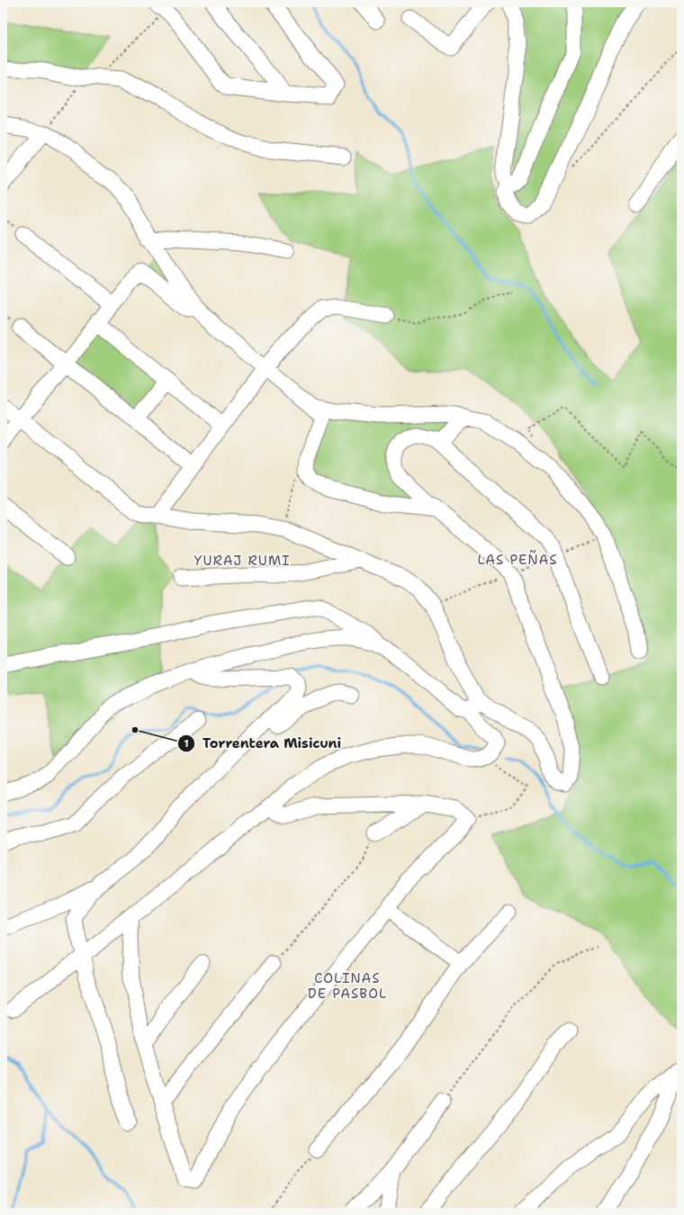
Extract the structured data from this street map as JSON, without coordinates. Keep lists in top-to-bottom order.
{
  "districts": ["LAS PEÑAS", "YURAJ RUMI", "COLINAS DE PASBOL"],
  "places": ["Torrentera Misicuni"]
}
